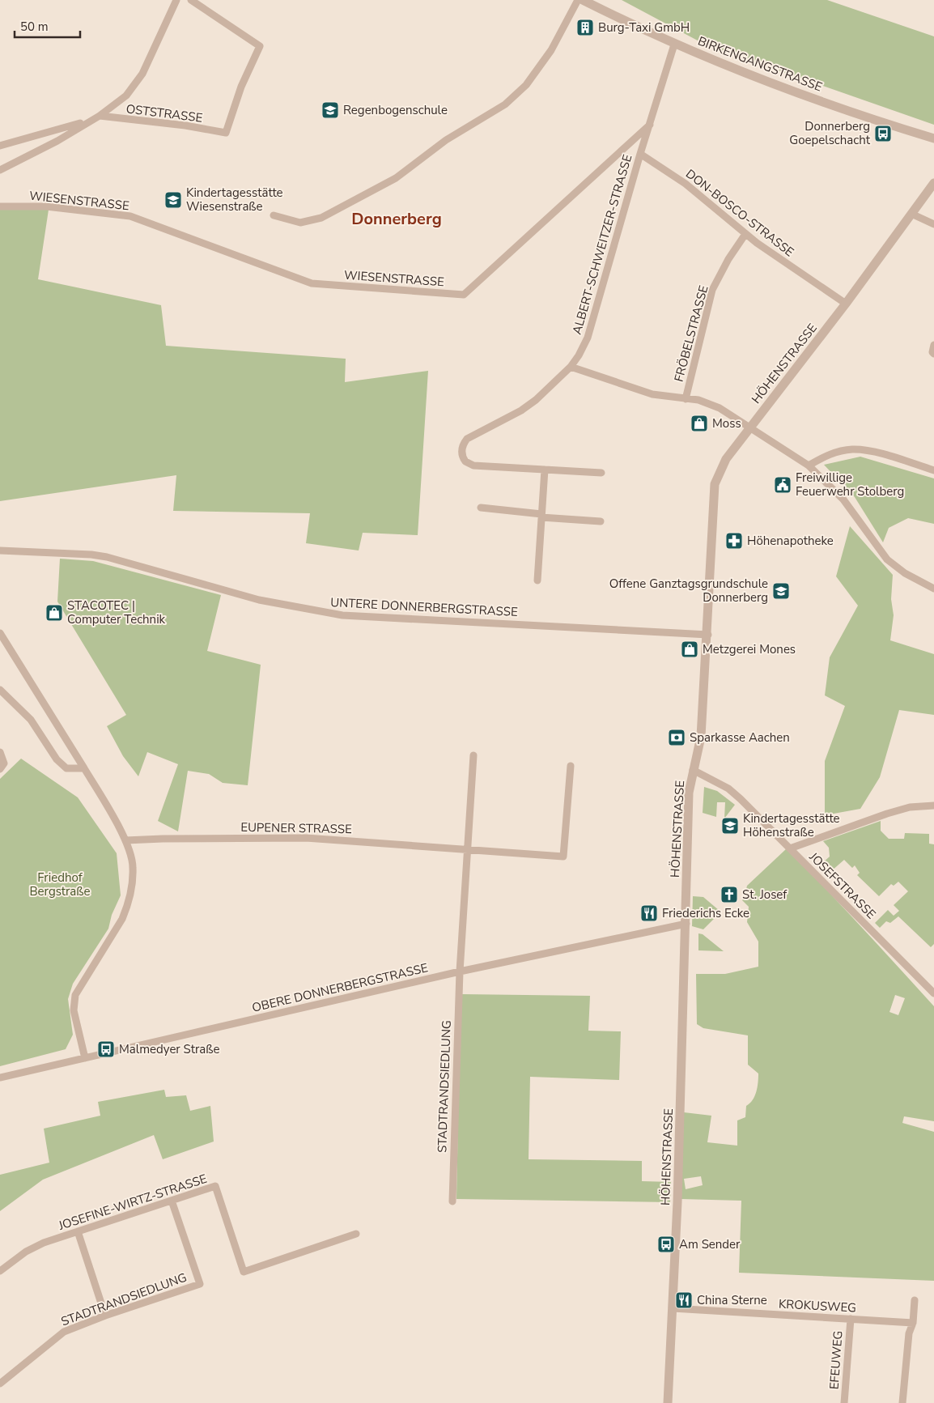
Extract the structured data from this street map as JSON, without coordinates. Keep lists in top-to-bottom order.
{
  "streets": {
    "street": [
      "BIRKENGANGSTRASSE",
      "OSTSTRASSE",
      "WIESENSTRASSE",
      "DON-BOSCO-STRASSE",
      "ALBERT-SCHWEITZER-STRASSE",
      "FRÖBELSTRASSE",
      "HÖHENSTRASSE",
      "UNTERE DONNERBERGSTRASSE",
      "EUPENER STRASSE",
      "JOSEFSTRASSE",
      "OBERE DONNERBERGSTRASSE",
      "STADTRANDSIEDLUNG",
      "JOSEFINE-WIRTZ-STRASSE",
      "KROKUSWEG",
      "EFEUWEG"
    ]
  },
  "crossings": [
    ["WIESENSTRASSE", "ALBERT-SCHWEITZER-STRASSE"],
    ["DON-BOSCO-STRASSE", "ALBERT-SCHWEITZER-STRASSE"],
    ["DON-BOSCO-STRASSE", "FRÖBELSTRASSE"],
    ["DON-BOSCO-STRASSE", "HÖHENSTRASSE"],
    ["HÖHENSTRASSE", "UNTERE DONNERBERGSTRASSE"],
    ["HÖHENSTRASSE", "JOSEFSTRASSE"],
    ["HÖHENSTRASSE", "OBERE DONNERBERGSTRASSE"],
    ["HÖHENSTRASSE", "KROKUSWEG"],
    ["OBERE DONNERBERGSTRASSE", "STADTRANDSIEDLUNG"],
    ["STADTRANDSIEDLUNG", "JOSEFINE-WIRTZ-STRASSE"],
    ["KROKUSWEG", "EFEUWEG"]
  ],
  "districts": ["Donnerberg"],
  "parks": ["Friedhof Bergstraße"],
  "places": {
    "building": ["Burg-Taxi GmbH"],
    "school or university": [
      "Regenbogenschule",
      "Kindertagesstätte Wiesenstraße",
      "Offene Ganztagsgrundschule Donnerberg",
      "Kindertagesstätte Höhenstraße"
    ],
    "bus stop": ["Donnerberg Goepelschacht", "Malmedyer Straße", "Am Sender"],
    "shop": ["Moss", "STACOTEC | Computer Technik", "Metzgerei Mones"],
    "public building": ["Freiwillige Feuerwehr Stolberg"],
    "pharmacy": ["Höhenapotheke"],
    "bank": ["Sparkasse Aachen"],
    "church": ["St. Josef"],
    "restaurant": ["Friederichs Ecke", "China Sterne"]
  },
  "scale_bar": "50 m"
}
